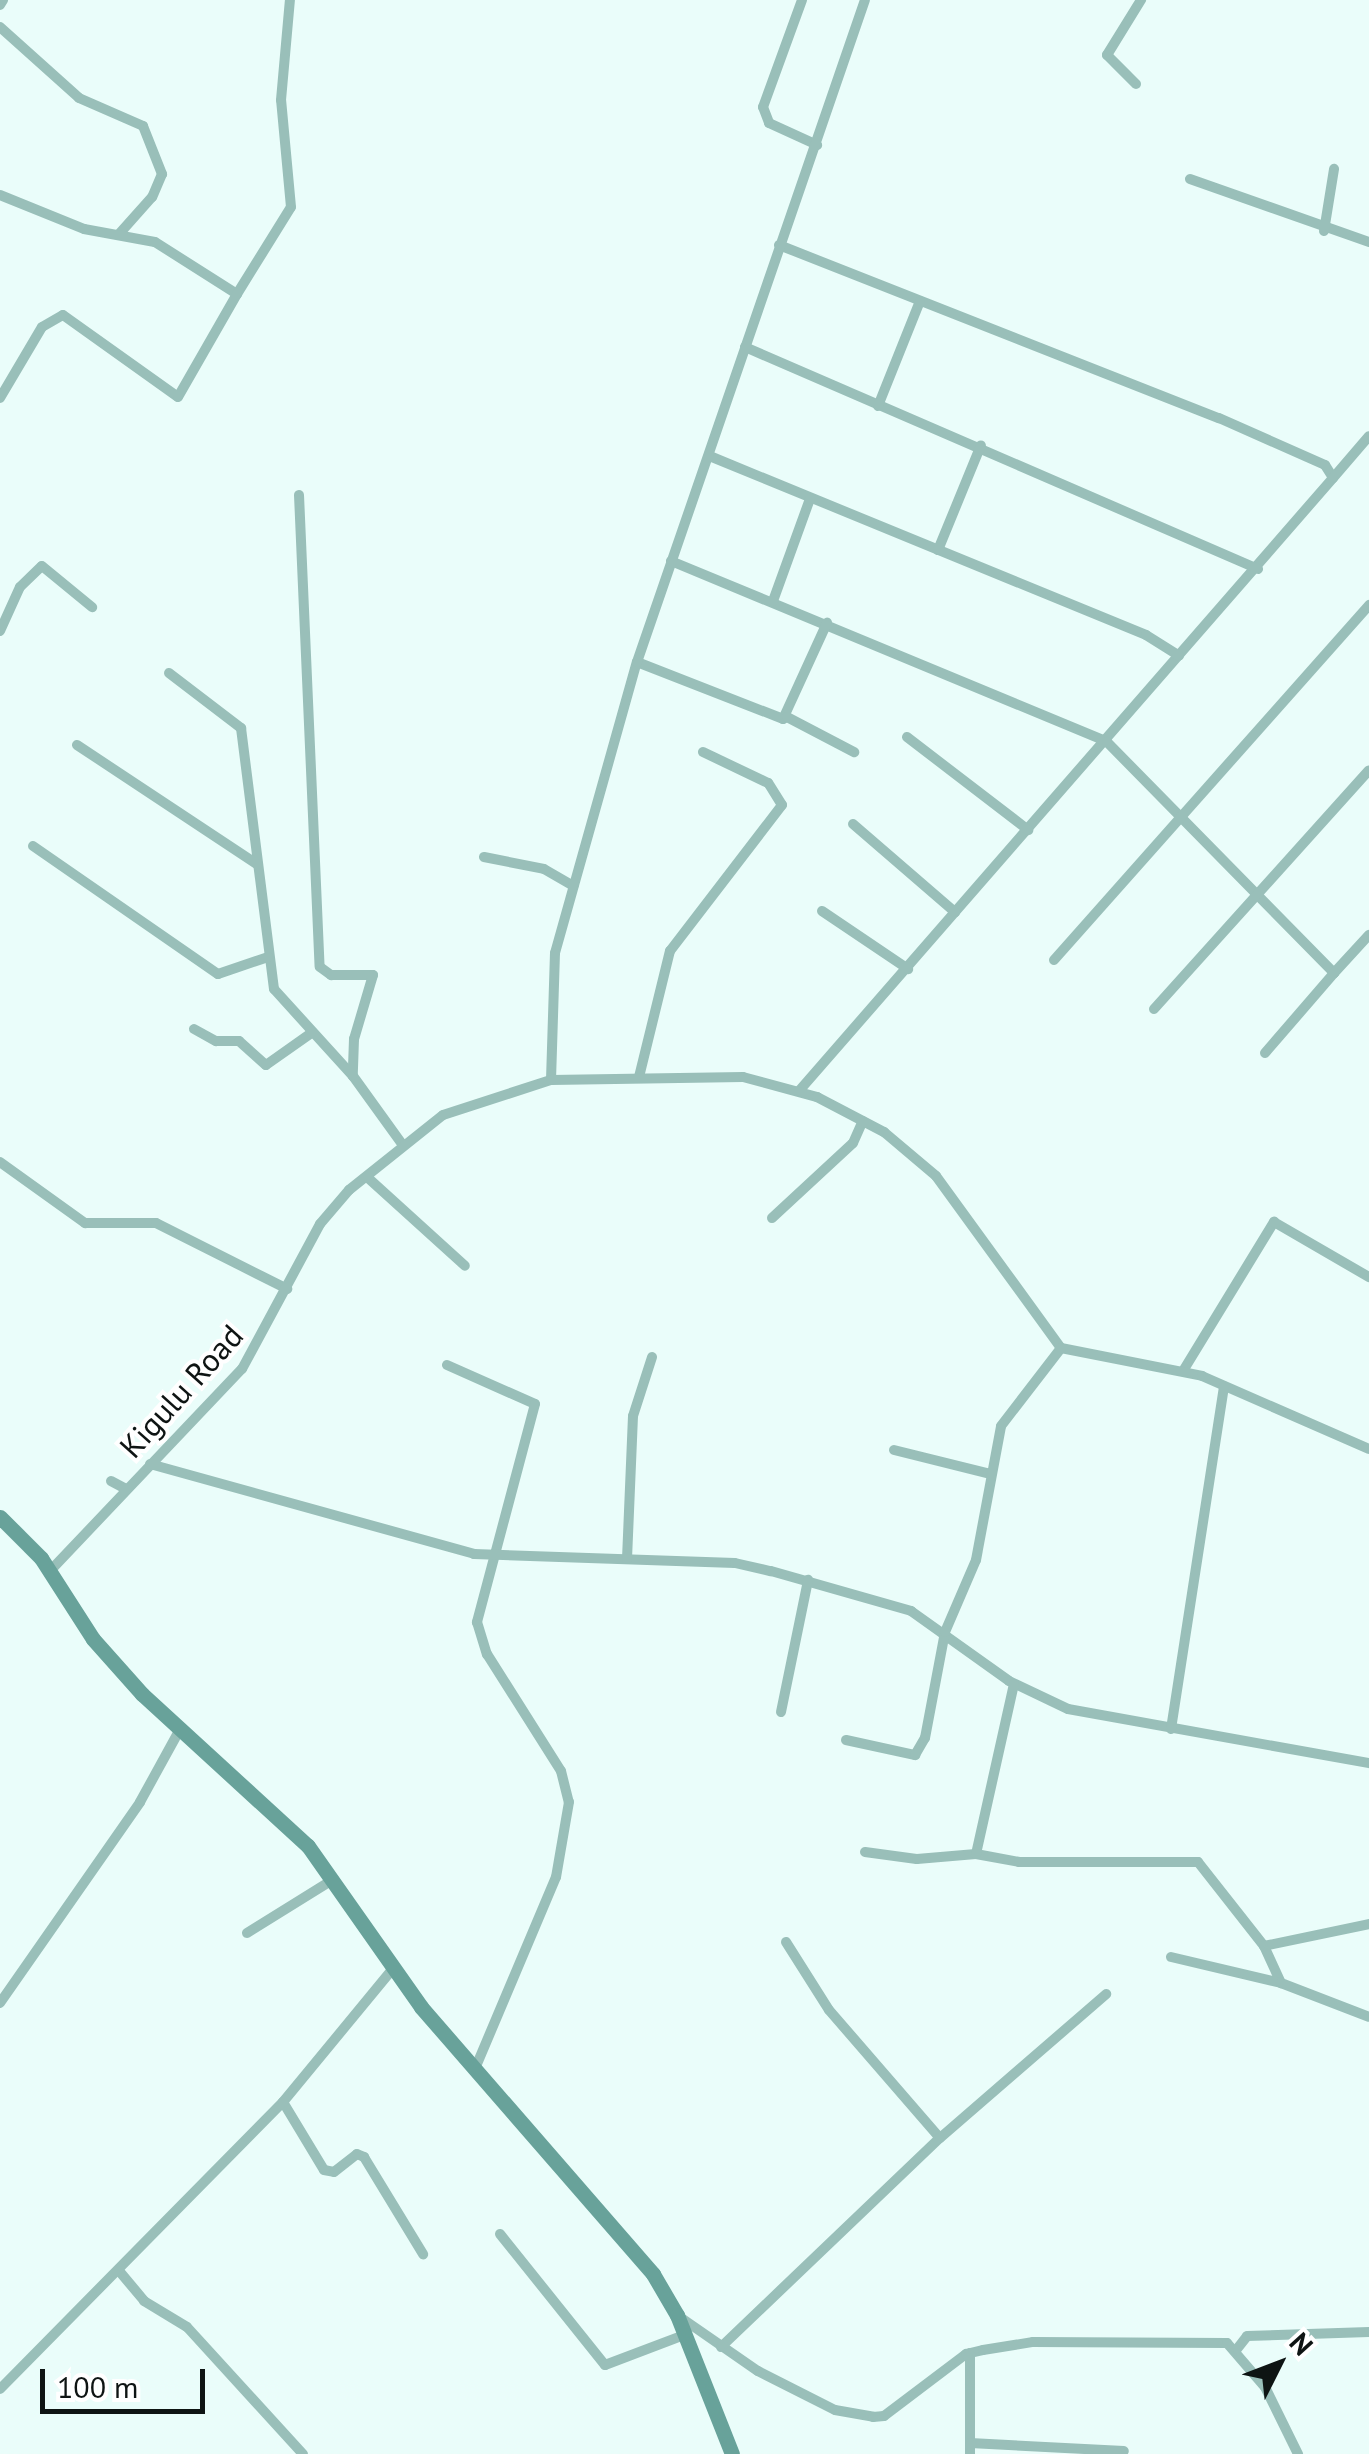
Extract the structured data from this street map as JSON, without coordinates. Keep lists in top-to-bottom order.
{
  "streets": {
    "street": ["Kigulu Road"]
  },
  "scale_bar": "100 m",
  "north": "top right"
}
